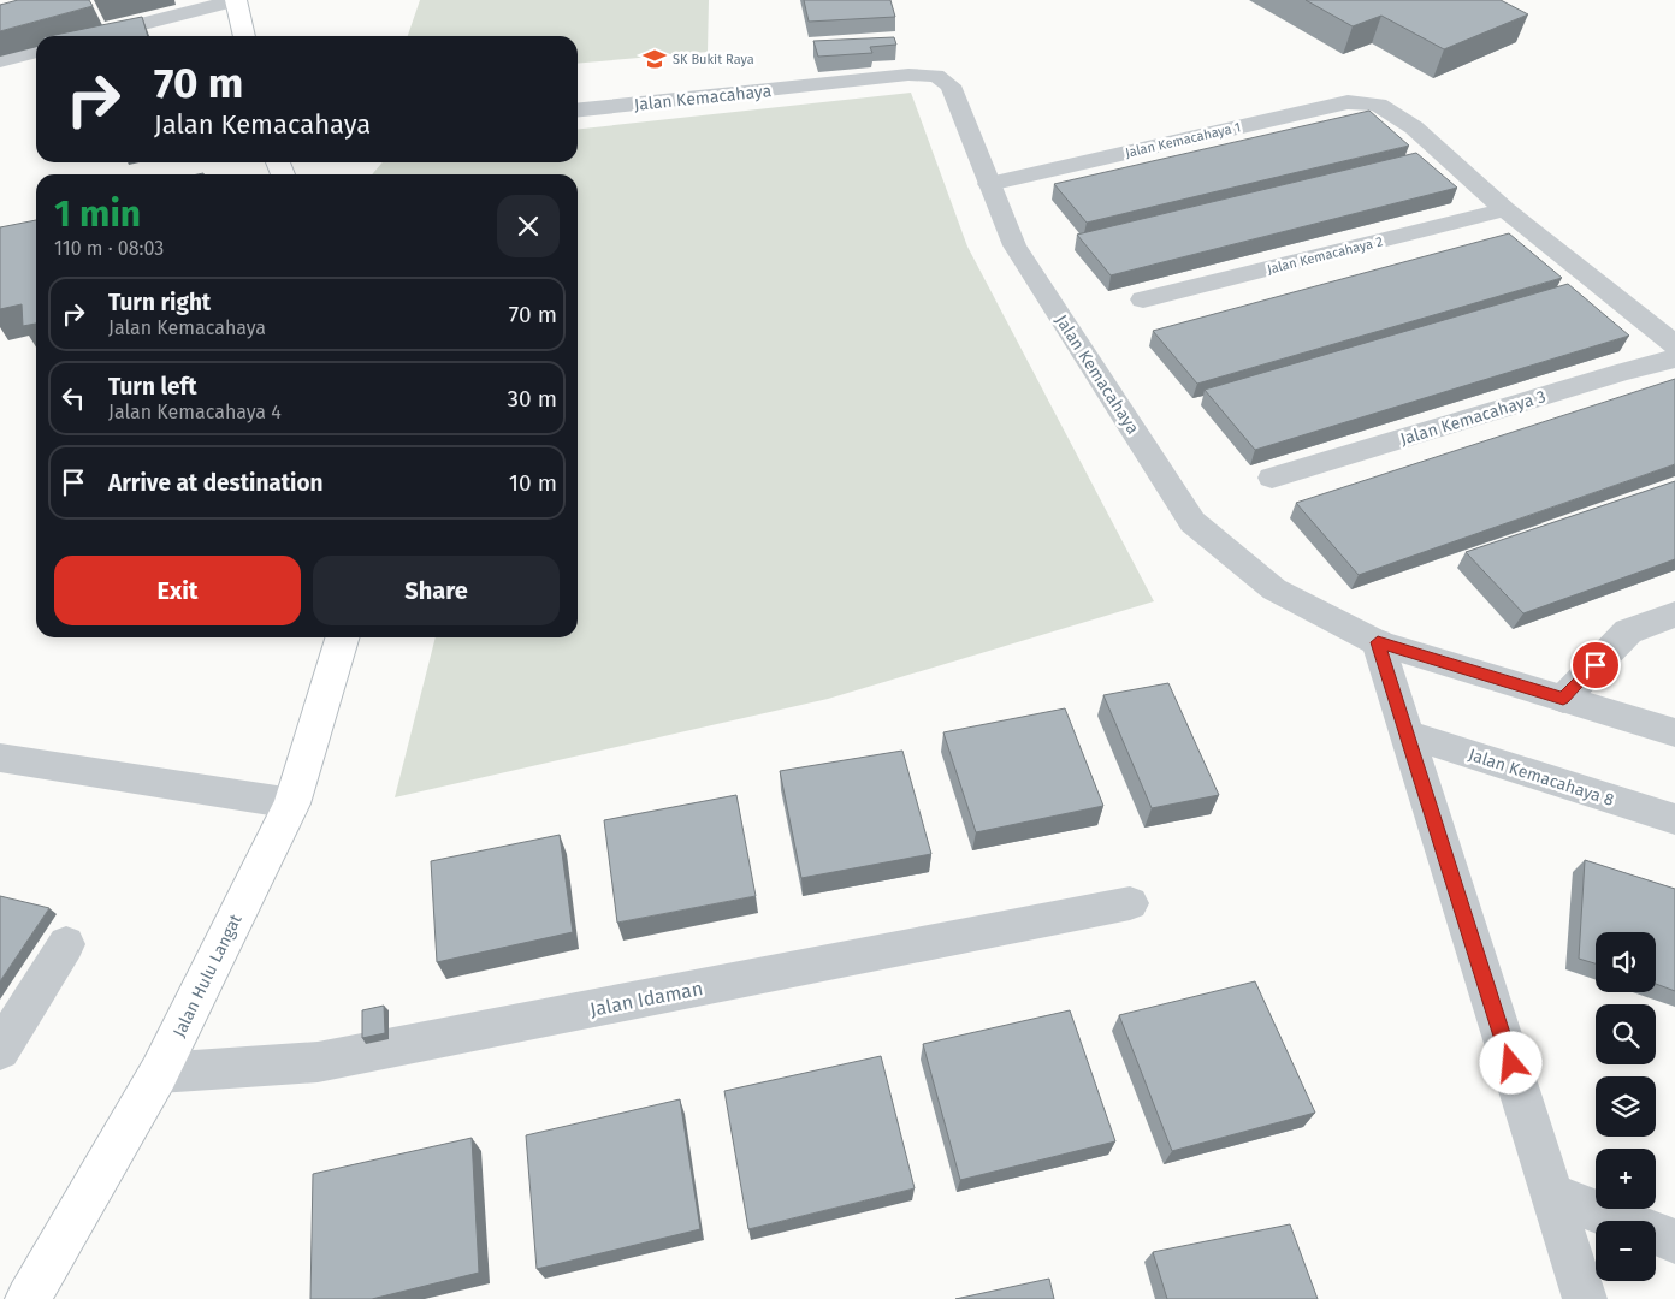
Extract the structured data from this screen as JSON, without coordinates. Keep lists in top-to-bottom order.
{
  "streets": {
    "main road": ["Jalan Hulu Langat"],
    "street": [
      "Jalan Kemacahaya",
      "Jalan Kemacahaya 1",
      "Jalan Kemacahaya 2",
      "Jalan Kemacahaya 3",
      "Jalan Kemacahaya 8",
      "Jalan Idaman"
    ]
  },
  "crossings": [
    ["Jalan Kemacahaya", "Jalan Kemacahaya 1"],
    ["Jalan Kemacahaya 1", "Jalan Kemacahaya 2"],
    ["Jalan Hulu Langat", "Jalan Idaman"]
  ],
  "places": {
    "school or university": ["SK Bukit Raya"]
  },
  "page": {
    "turn": ["70 m", "Jalan Kemacahaya"],
    "heading": ["1 min", "110 m · 08:03"],
    "list": [
      {
        "name": "Turn right",
        "note": "Jalan Kemacahaya",
        "value": "70 m"
      },
      {
        "name": "Turn left",
        "note": "Jalan Kemacahaya 4",
        "value": "30 m"
      },
      {
        "name": "Arrive at destination",
        "value": "10 m"
      }
    ],
    "buttons": ["Exit", "Share"],
    "map_buttons": ["+", "−"]
  }
}
